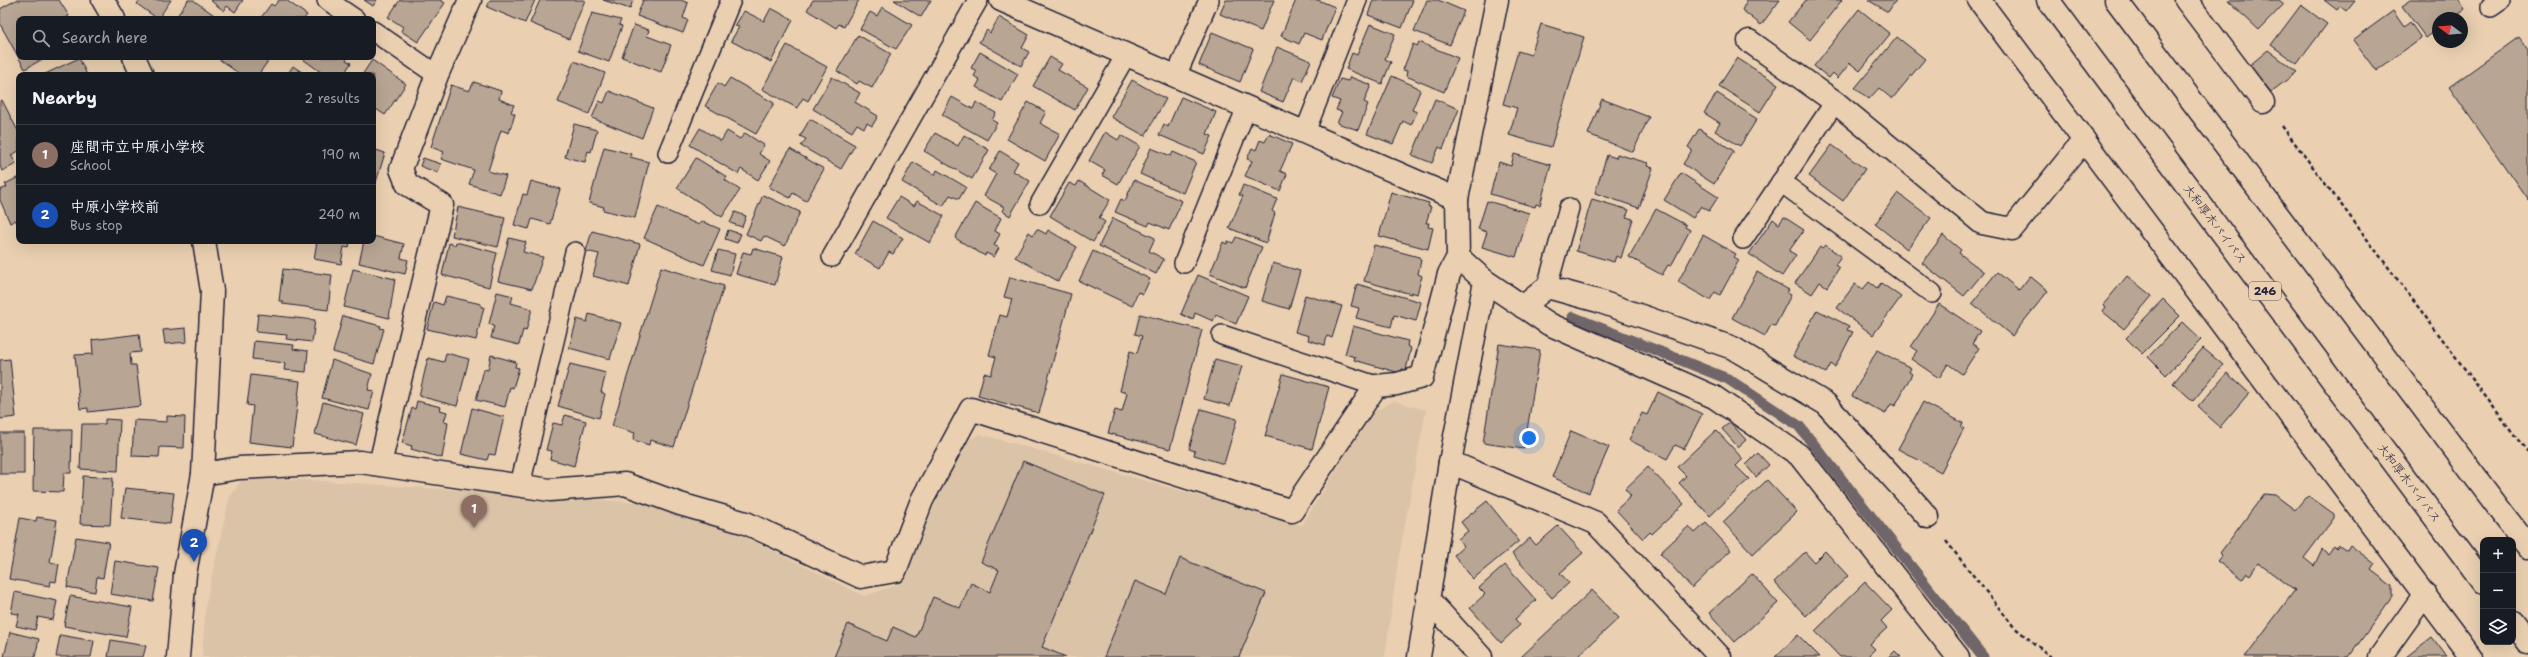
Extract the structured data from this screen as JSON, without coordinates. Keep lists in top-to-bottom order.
{
  "streets": {
    "main road": ["大和厚木バイパス", "246"]
  },
  "north": "left",
  "page": {
    "search": "Search here",
    "heading": ["Nearby", "2 results"],
    "list": [
      {
        "mark": "1",
        "name": "座間市立中原小学校",
        "note": "School",
        "value": "190 m"
      },
      {
        "mark": "2",
        "name": "中原小学校前",
        "note": "Bus stop",
        "value": "240 m"
      }
    ],
    "pins": ["1", "2"],
    "map_buttons": ["+", "−"]
  }
}
